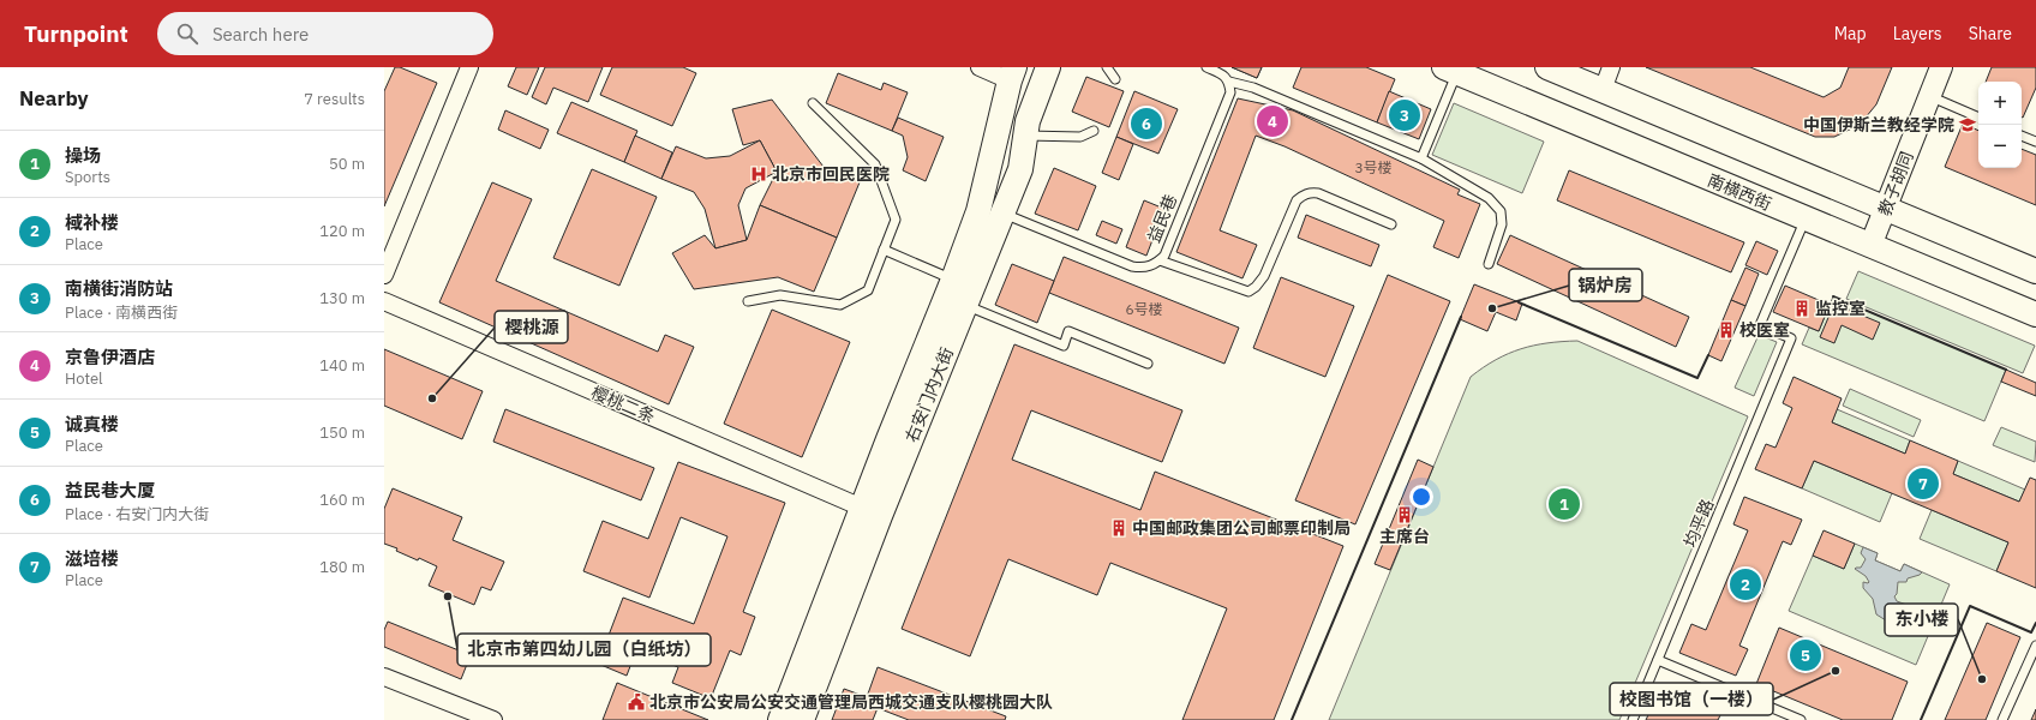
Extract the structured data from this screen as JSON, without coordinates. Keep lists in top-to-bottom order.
{
  "streets": {
    "main road": ["南横西街", "右安门内大街"],
    "street": ["教子胡同", "樱桃二条"],
    "lane": ["益民巷", "均平路"]
  },
  "crossings": [
    ["教子胡同", "南横西街"],
    ["南横西街", "均平路"],
    ["益民巷", "右安门内大街"],
    ["右安门内大街", "樱桃二条"]
  ],
  "places": {
    "school or university": ["中国伊斯兰教经学院"],
    "hospital": ["北京市回民医院"],
    "other": [
      "锅炉房",
      "樱桃源",
      "北京市第四幼儿园（白纸坊）",
      "校图书馆（一楼）",
      "东小楼"
    ],
    "building": [
      "监控室",
      "校医室",
      "主席台",
      "中国邮政集团公司邮票印制局"
    ],
    "public building": ["北京市公安局公安交通管理局西城交通支队樱桃园大队"]
  },
  "house_numbers": ["3号楼", "6号楼"],
  "page": {
    "header": "Turnpoint",
    "search": "Search here",
    "nav": ["Map", "Layers", "Share"],
    "heading": ["Nearby", "7 results"],
    "map_buttons": ["+", "−"],
    "pins": [
      "3",
      "4",
      "6",
      "7",
      "1",
      "2",
      "5"
    ],
    "list": [
      {
        "mark": "1",
        "name": "操场",
        "note": "Sports",
        "value": "50 m"
      },
      {
        "mark": "2",
        "name": "棫补楼",
        "note": "Place",
        "value": "120 m"
      },
      {
        "mark": "3",
        "name": "南横街消防站",
        "note": "Place · 南横西街",
        "value": "130 m"
      },
      {
        "mark": "4",
        "name": "京鲁伊酒店",
        "note": "Hotel",
        "value": "140 m"
      },
      {
        "mark": "5",
        "name": "诚真楼",
        "note": "Place",
        "value": "150 m"
      },
      {
        "mark": "6",
        "name": "益民巷大厦",
        "note": "Place · 右安门内大街",
        "value": "160 m"
      },
      {
        "mark": "7",
        "name": "滋培楼",
        "note": "Place",
        "value": "180 m"
      }
    ]
  }
}
